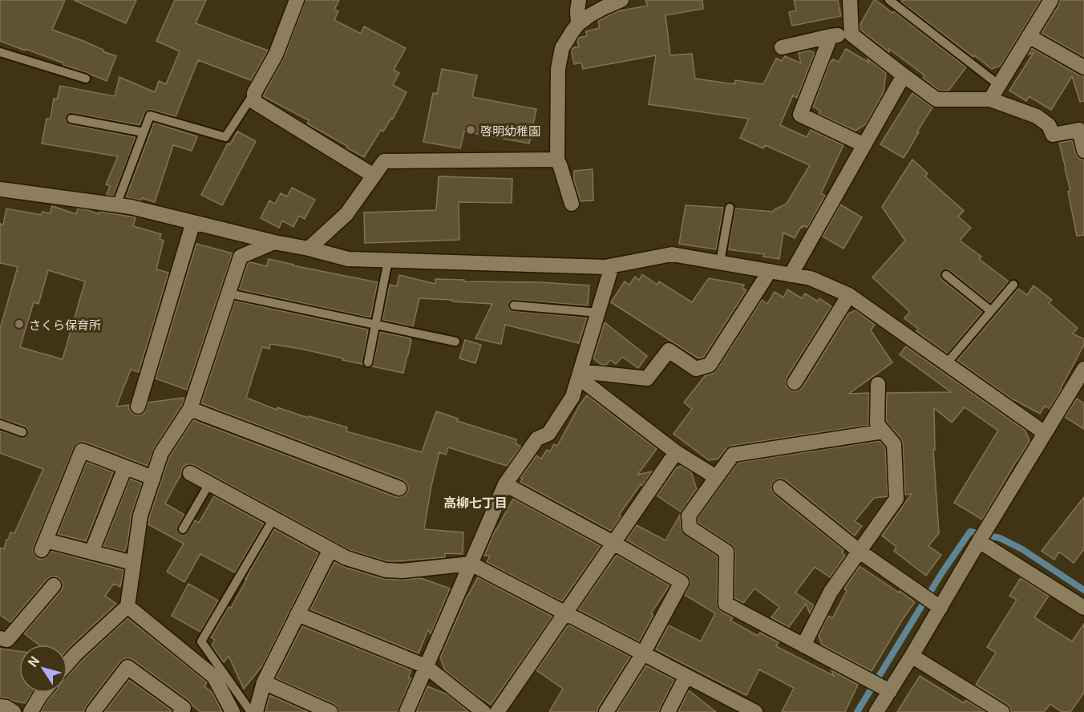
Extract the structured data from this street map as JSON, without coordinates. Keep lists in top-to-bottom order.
{
  "districts": ["高柳七丁目"],
  "places": ["啓明幼稚園", "さくら保育所"],
  "north": "top left"
}
